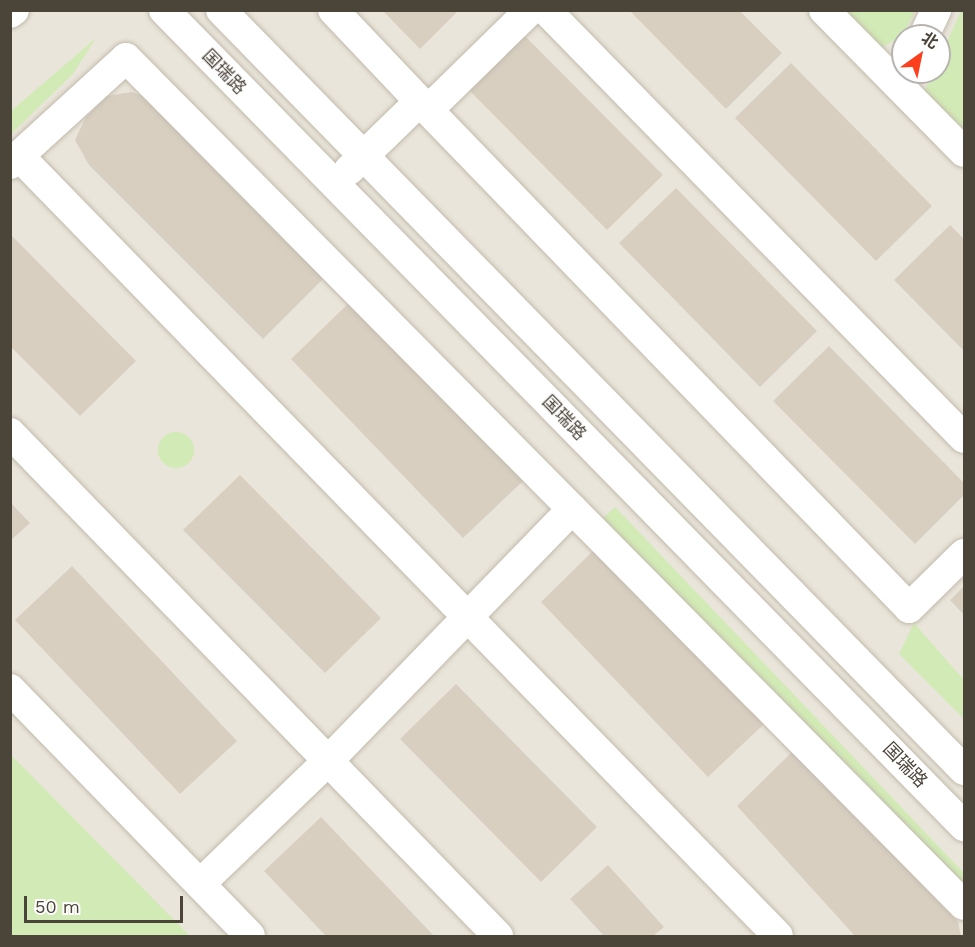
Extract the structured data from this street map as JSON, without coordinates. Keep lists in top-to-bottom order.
{
  "streets": {
    "street": ["国瑞路"]
  },
  "scale_bar": "50 m",
  "north": "top right"
}
